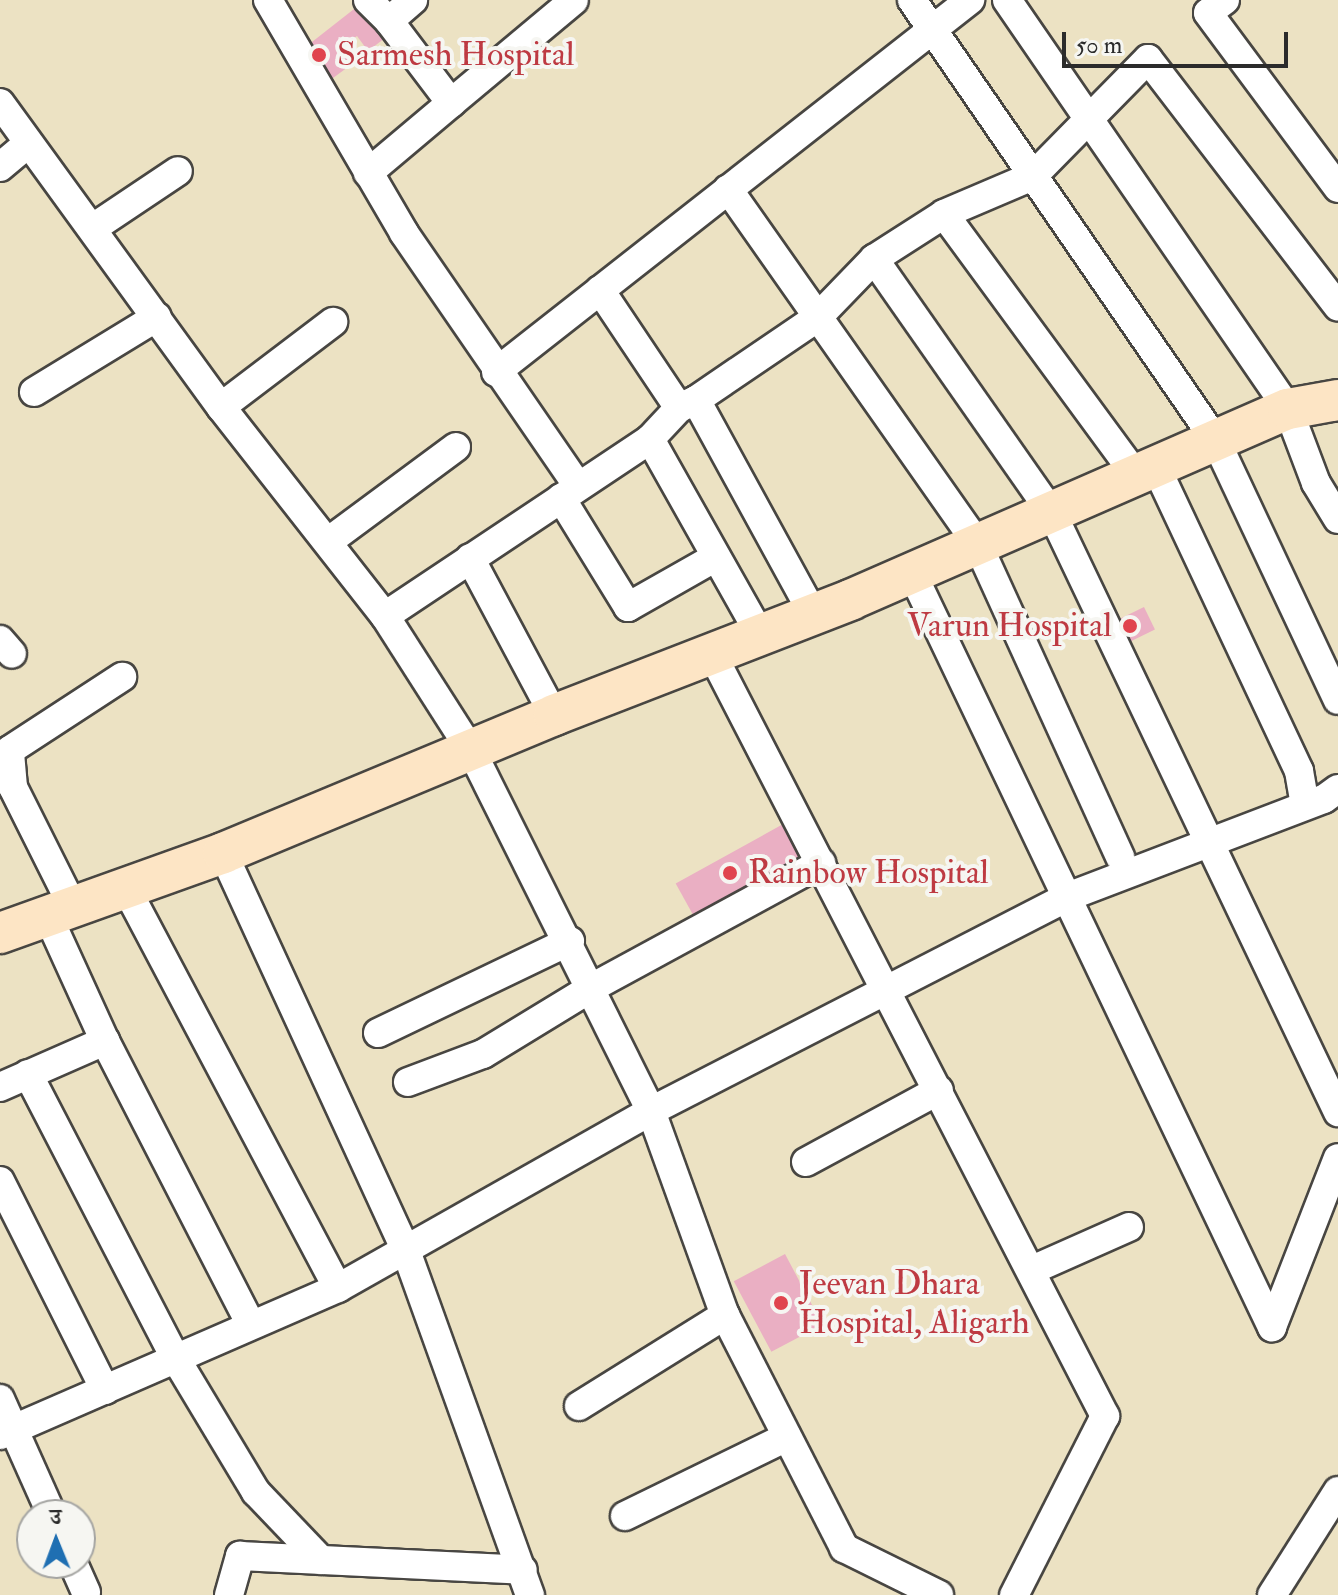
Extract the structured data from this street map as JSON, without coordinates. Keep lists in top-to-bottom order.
{
  "places": [
    "Sarmesh Hospital",
    "Varun Hospital",
    "Rainbow Hospital",
    "Jeevan Dhara Hospital, Aligarh"
  ],
  "scale_bar": "50 m",
  "north": "top"
}
